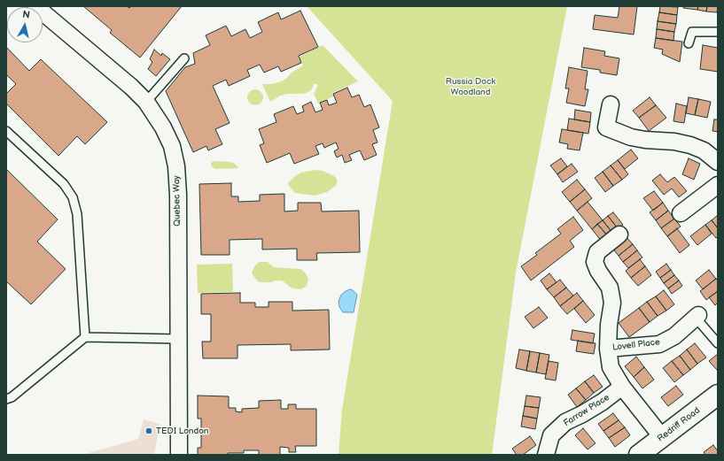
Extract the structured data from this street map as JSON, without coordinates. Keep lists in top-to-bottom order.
{
  "streets": {
    "main road": ["Redriff Road"],
    "street": ["Quebec Way", "Lovell Place", "Farrow Place"]
  },
  "parks": ["Russia Dock Woodland"],
  "places": ["TEDI London"],
  "north": "top"
}
